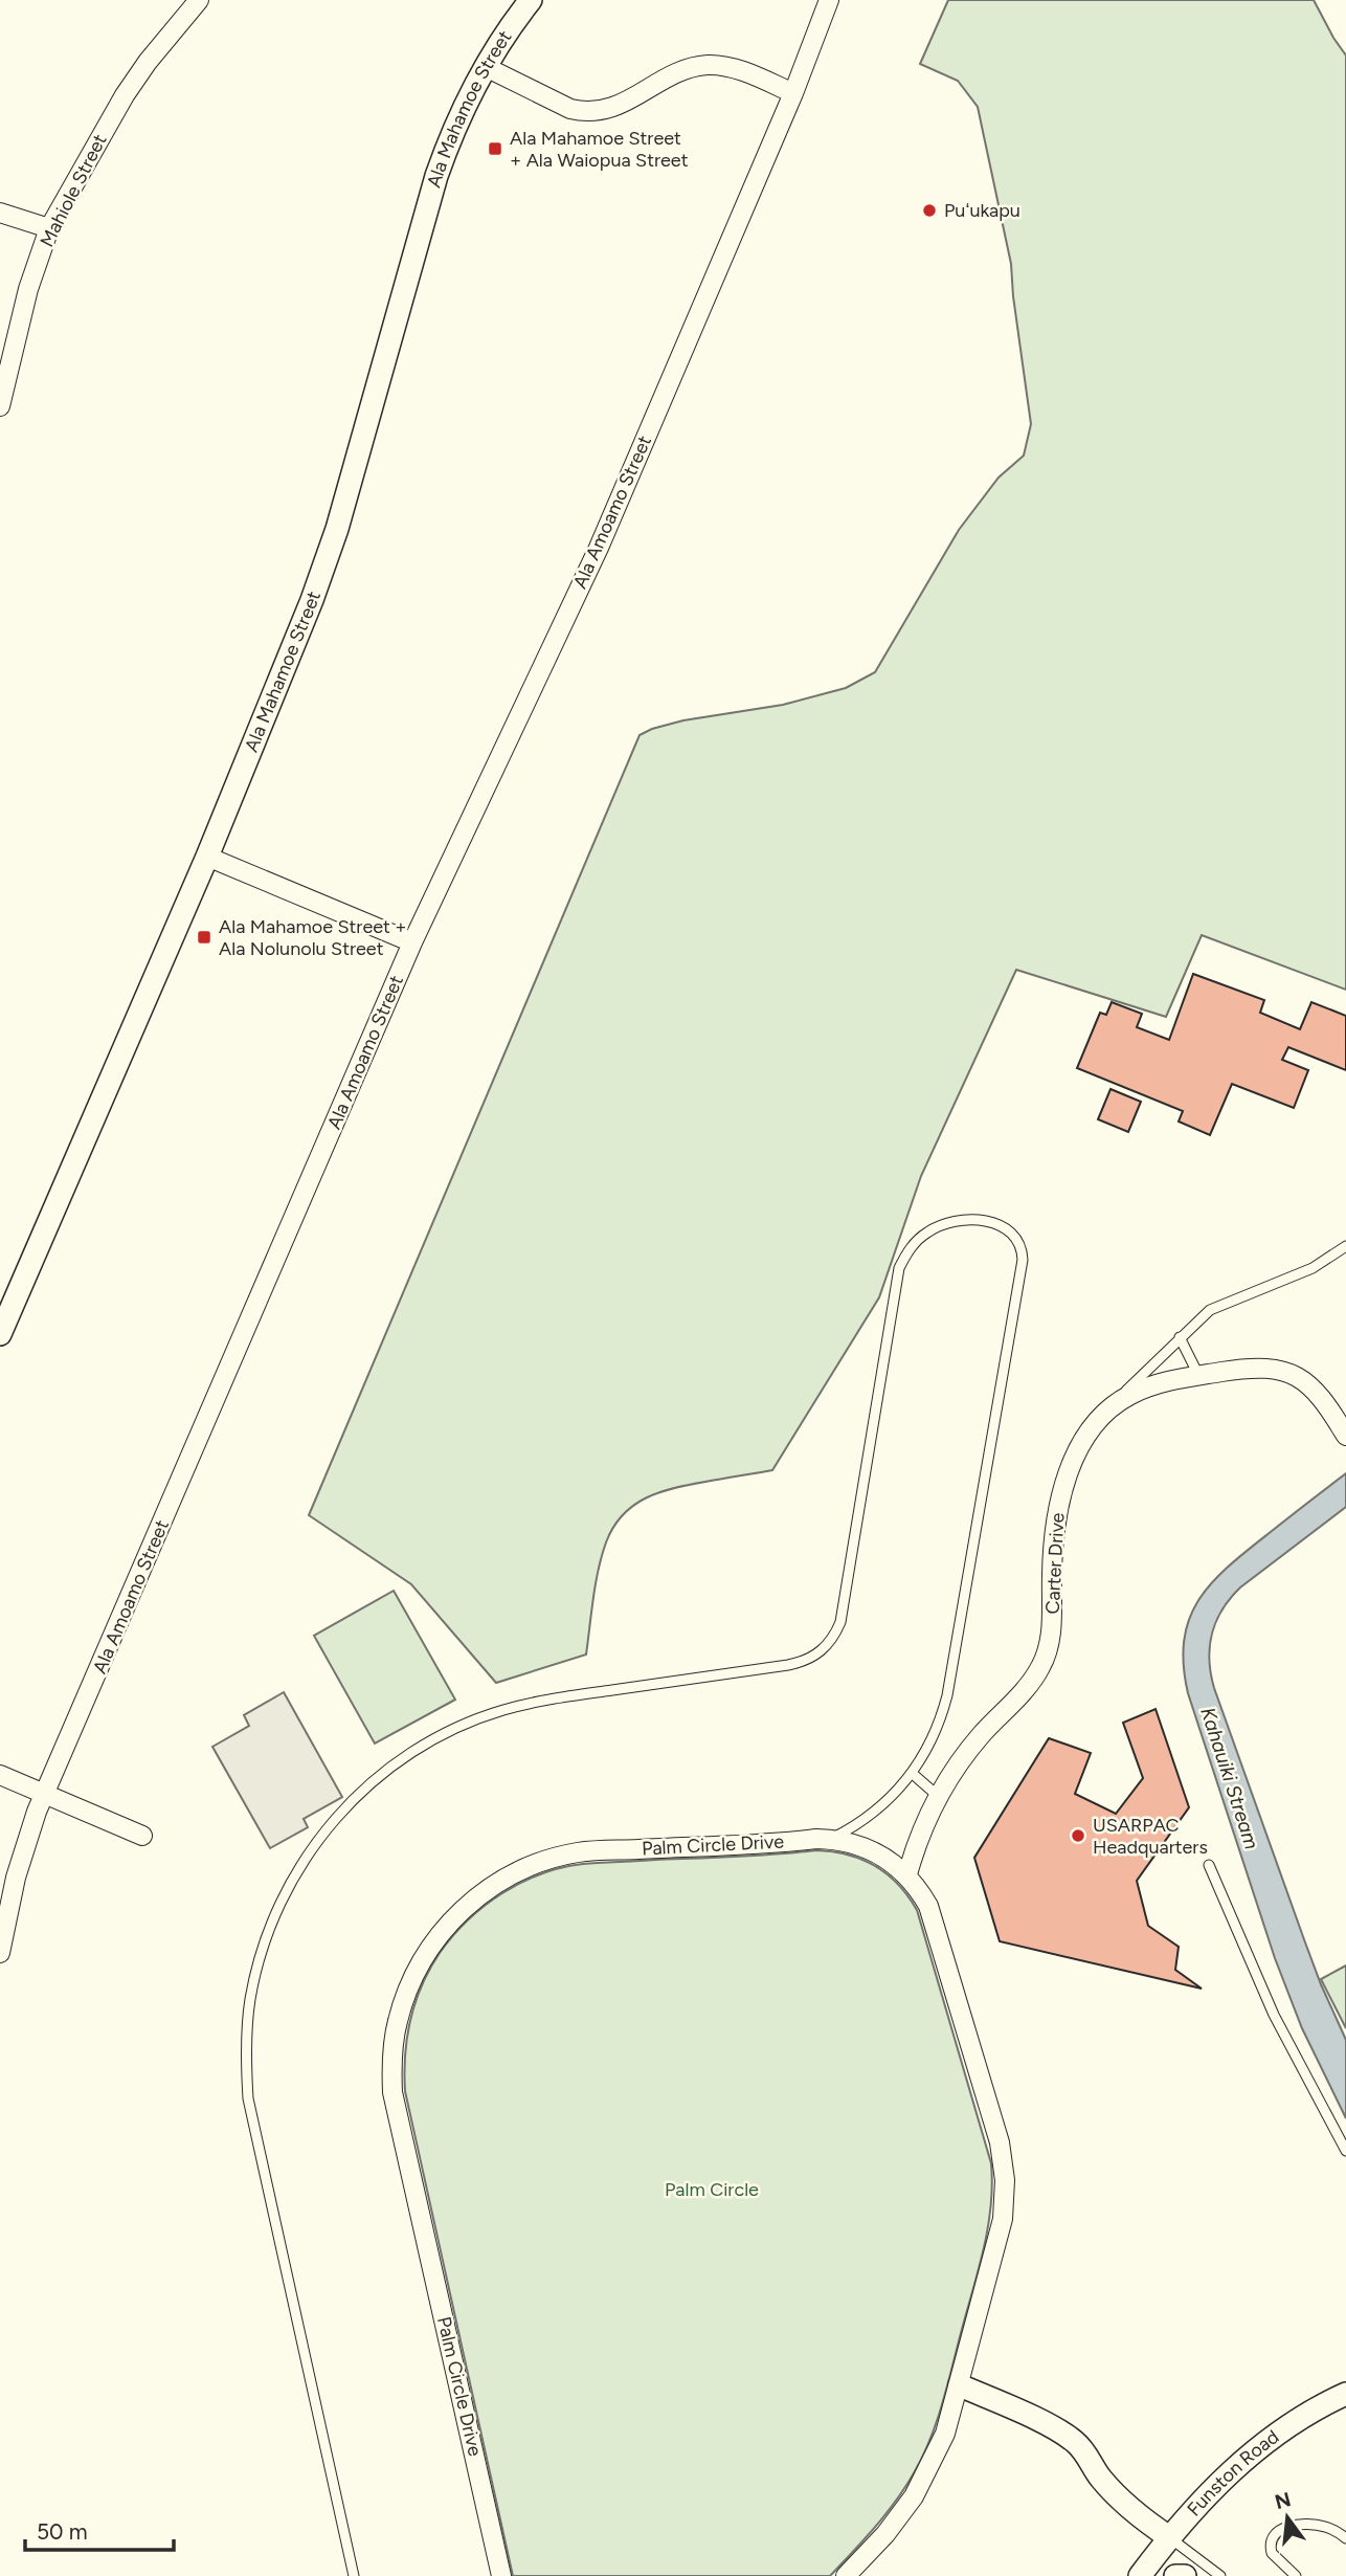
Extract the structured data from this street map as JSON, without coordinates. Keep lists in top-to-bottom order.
{
  "streets": {
    "street": [
      "Ala Mahamoe Street",
      "Mahiole Street",
      "Ala Amoamo Street",
      "Carter Drive",
      "Palm Circle Drive",
      "Funston Road"
    ]
  },
  "crossings": [
    ["Carter Drive", "Palm Circle Drive"]
  ],
  "water": ["Kahauiki Stream"],
  "parks": ["Palm Circle"],
  "places": {
    "transit": ["Ala Mahamoe Street + Ala Waiopua Street", "Ala Mahamoe Street + Ala Nolunolu Street"],
    "other": ["Puʻukapu", "USARPAC Headquarters"]
  },
  "scale_bar": "50 m",
  "north": "top"
}
